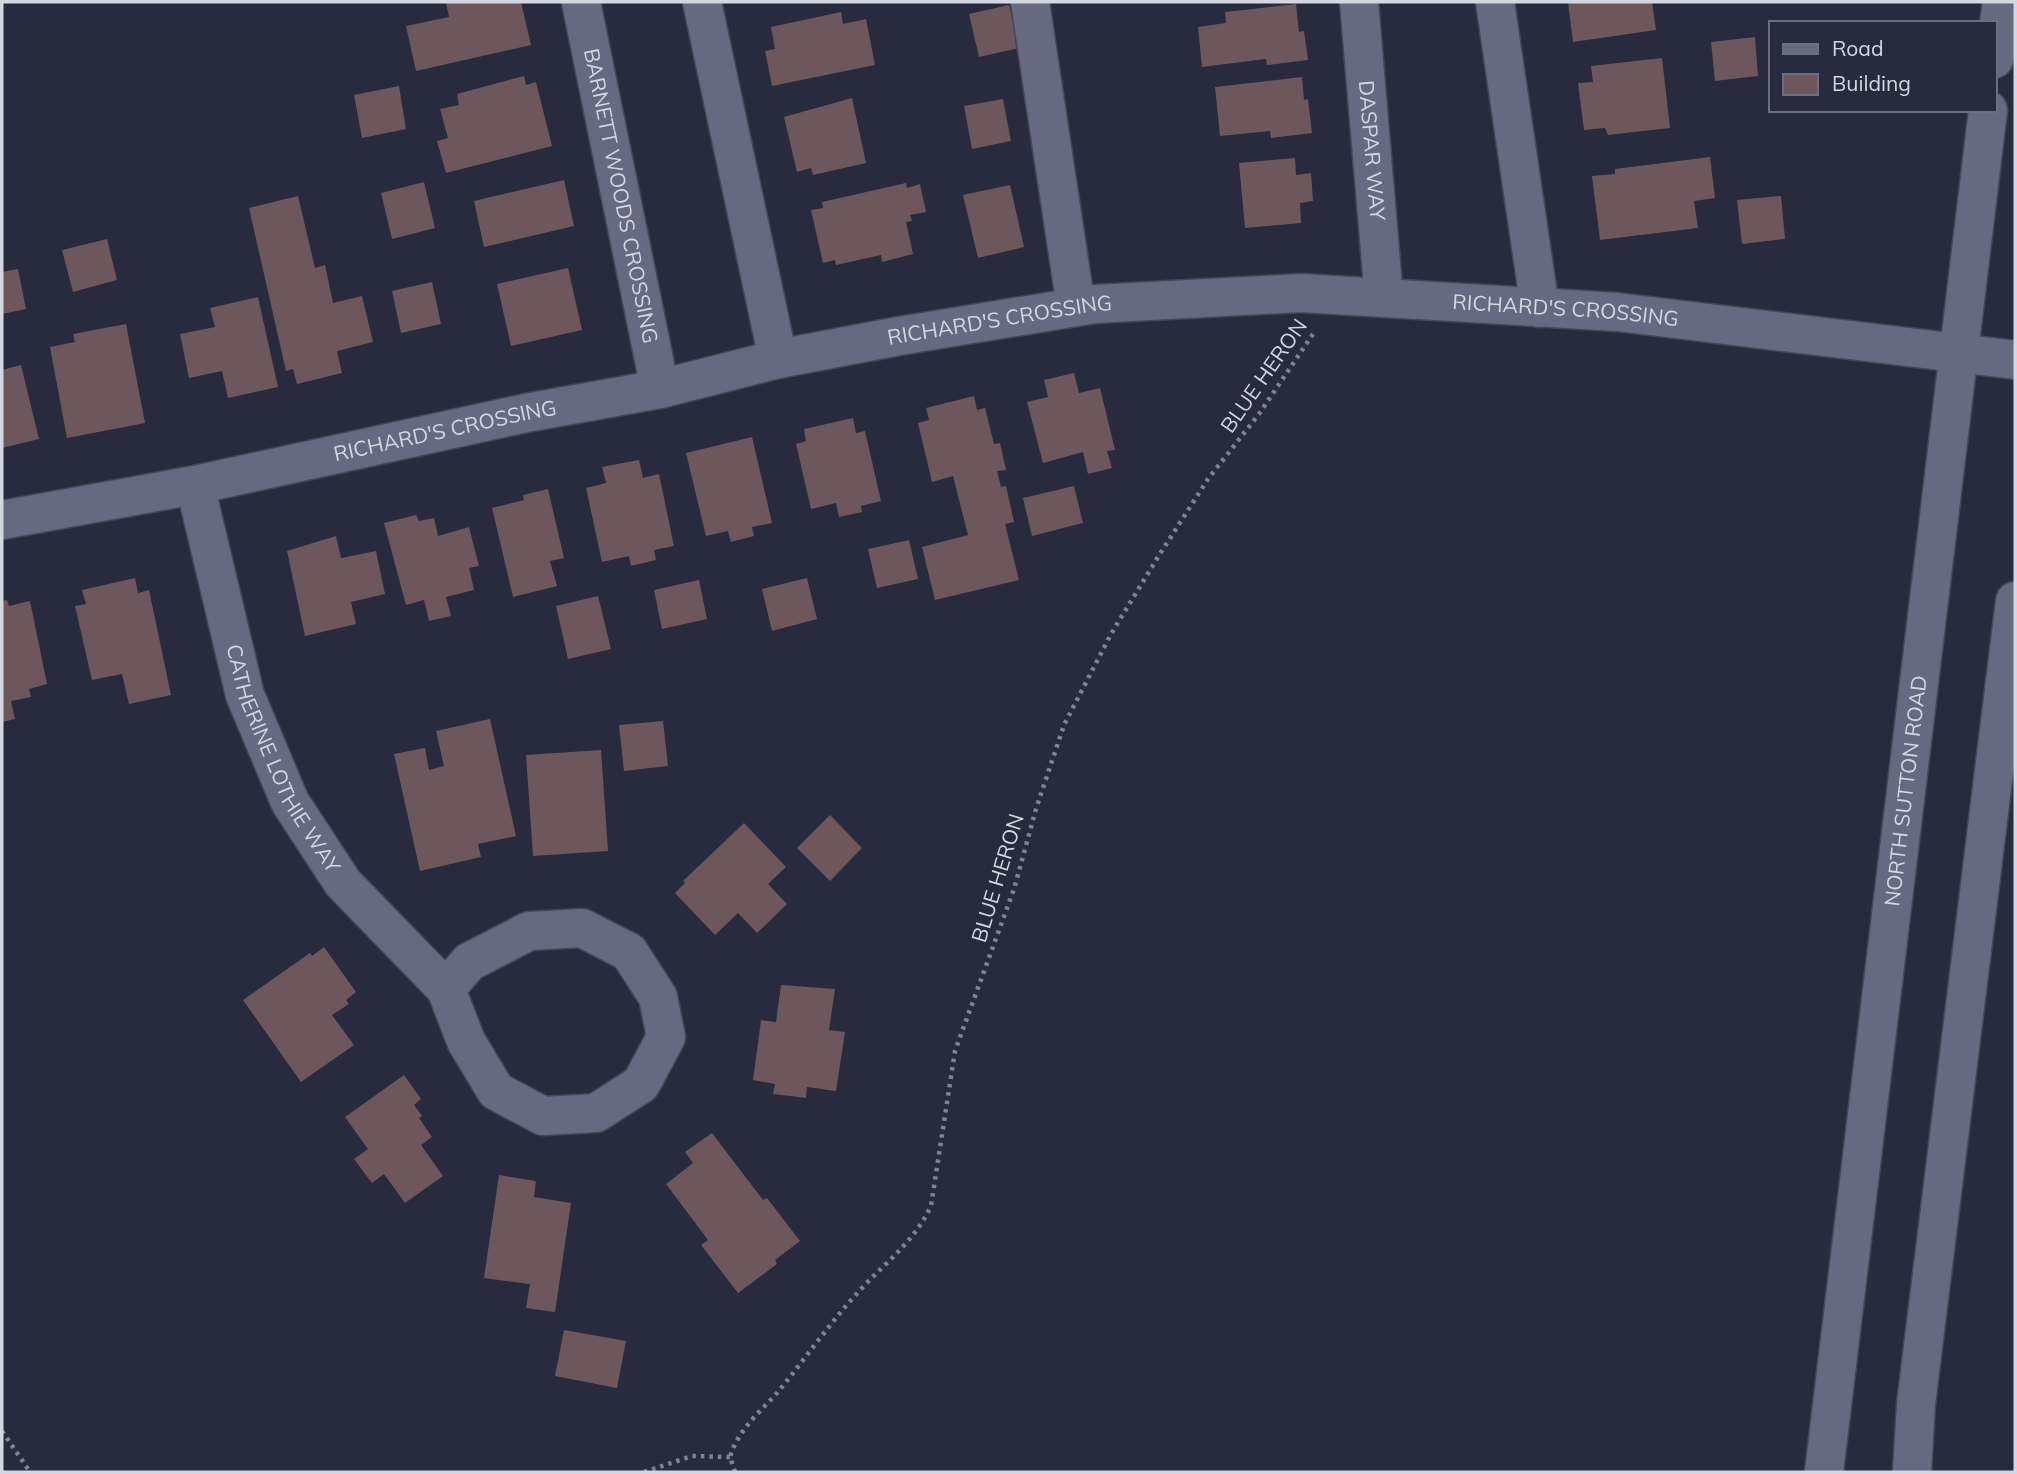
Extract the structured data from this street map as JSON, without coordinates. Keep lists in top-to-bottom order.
{
  "streets": {
    "street": [
      "DASPAR WAY",
      "BARNETT WOODS CROSSING",
      "RICHARD'S CROSSING",
      "CATHERINE LOTHIE WAY",
      "NORTH SUTTON ROAD"
    ],
    "path": ["BLUE HERON"]
  },
  "crossings": [
    ["DASPAR WAY", "RICHARD'S CROSSING"],
    ["BARNETT WOODS CROSSING", "RICHARD'S CROSSING"],
    ["RICHARD'S CROSSING", "BLUE HERON"],
    ["RICHARD'S CROSSING", "CATHERINE LOTHIE WAY"],
    ["RICHARD'S CROSSING", "NORTH SUTTON ROAD"]
  ],
  "legend": ["Road", "Building"]
}
